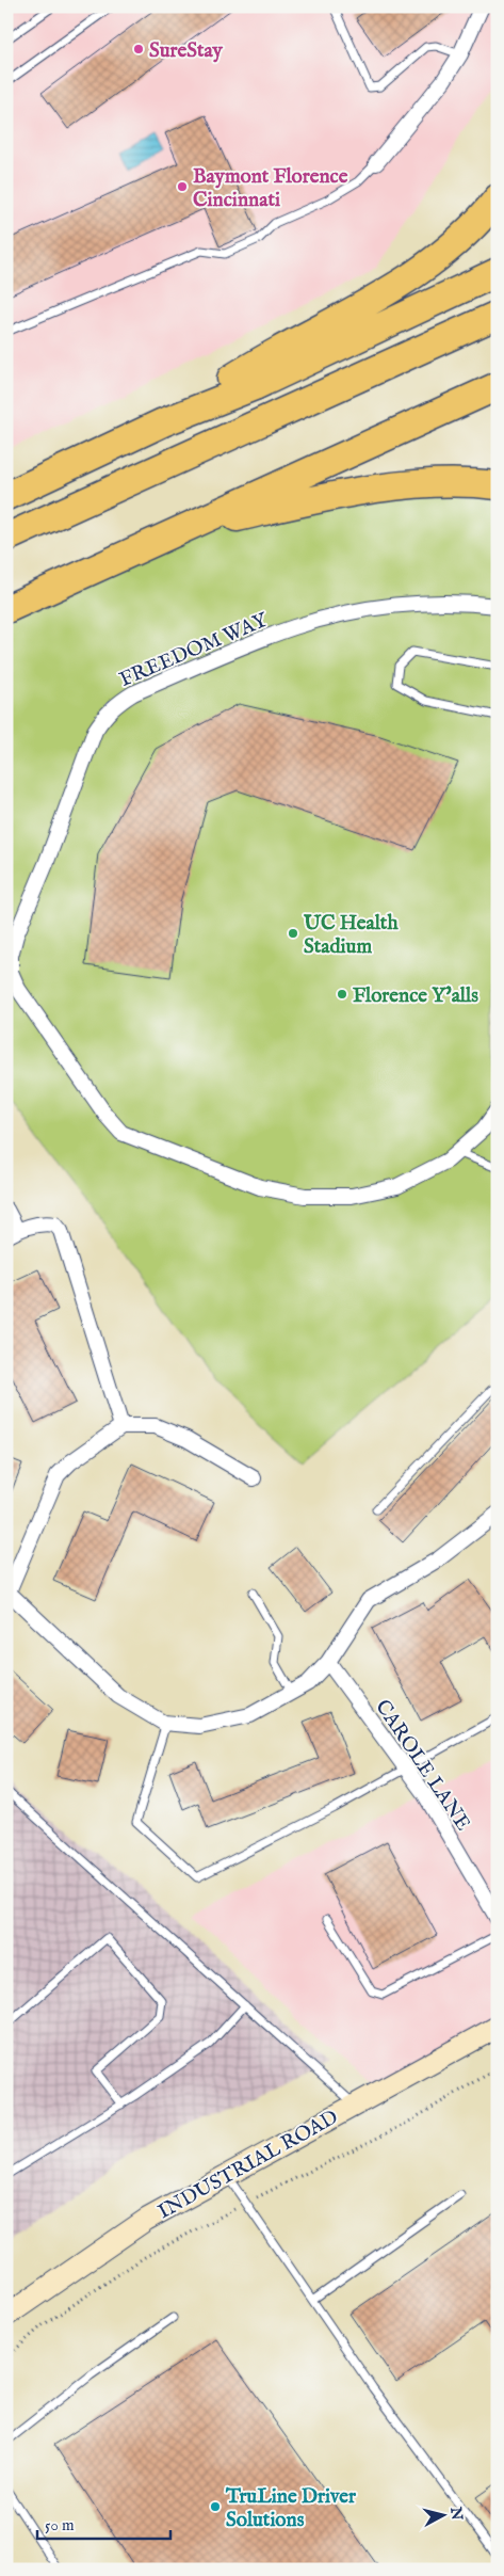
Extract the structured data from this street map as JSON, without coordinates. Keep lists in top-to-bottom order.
{
  "streets": {
    "main road": ["INDUSTRIAL ROAD"],
    "street": ["FREEDOM WAY", "CAROLE LANE"]
  },
  "places": [
    "SureStay",
    "Baymont Florence Cincinnati",
    "UC Health Stadium",
    "Florence Y'alls",
    "TruLine Driver Solutions"
  ],
  "scale_bar": "50 m",
  "north": "right"
}
